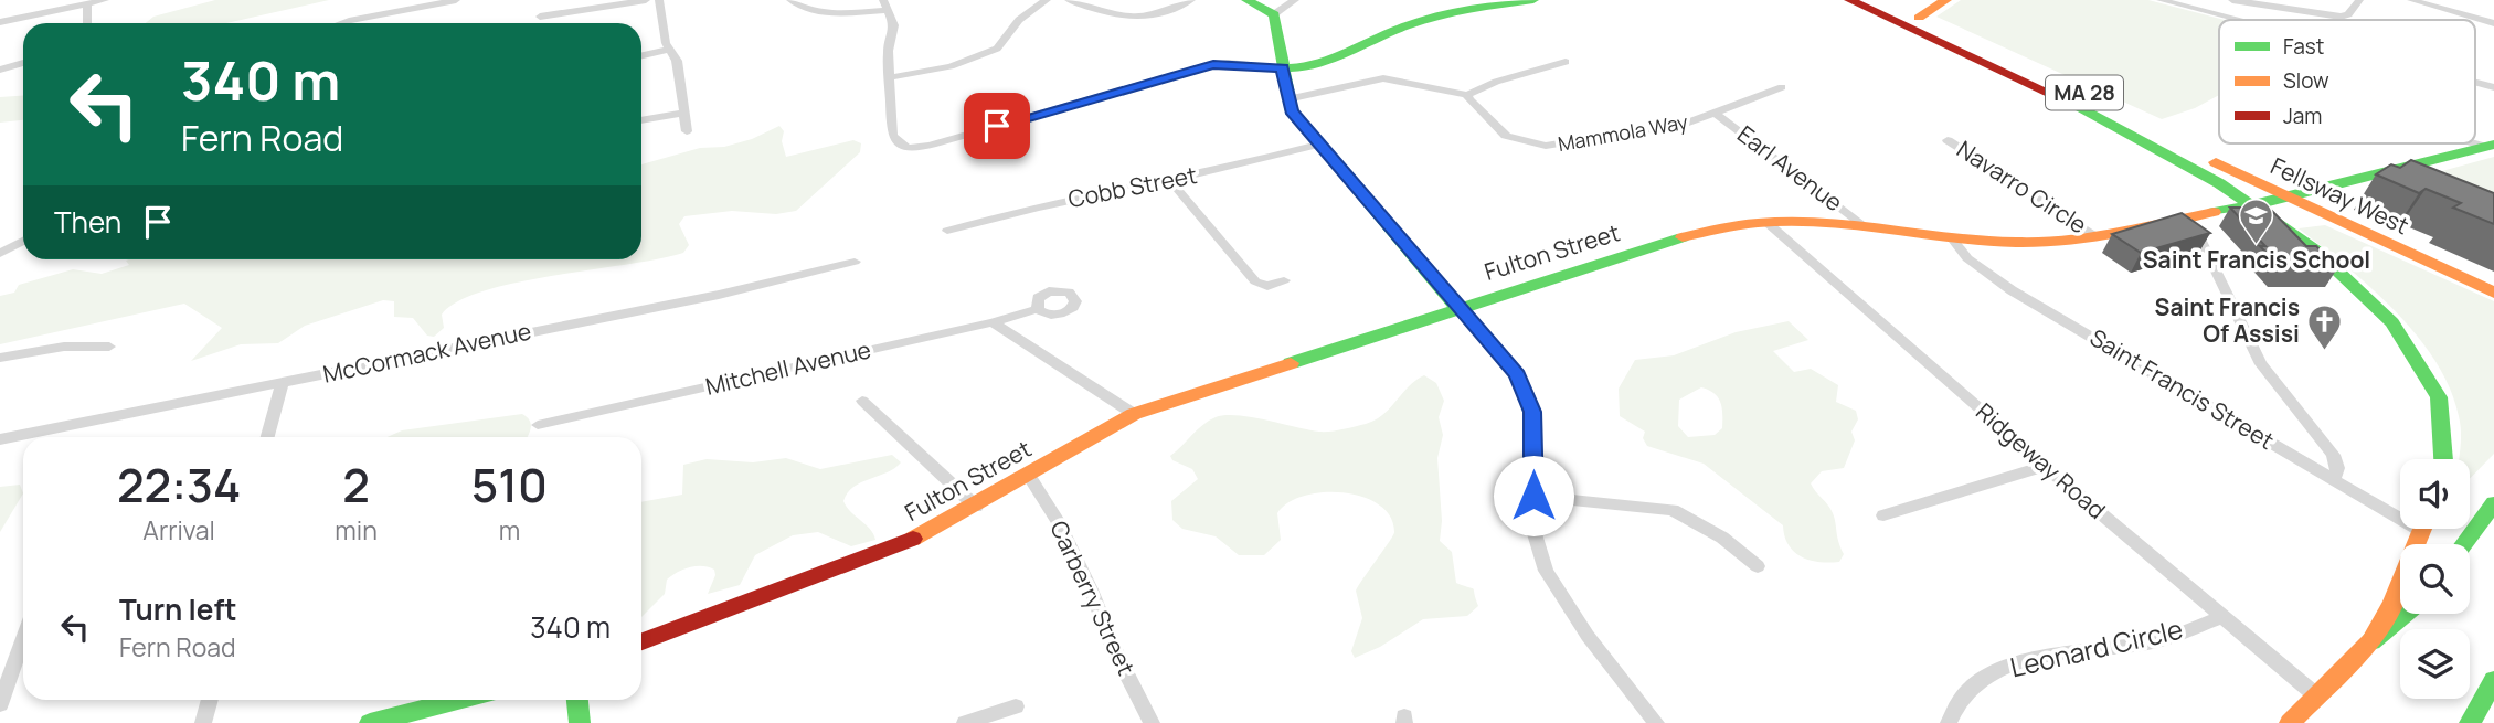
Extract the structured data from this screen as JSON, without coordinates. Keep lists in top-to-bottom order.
{
  "streets": {
    "main road": ["MA 28", "Fellsway West", "Fulton Street"],
    "street": [
      "Mammola Way",
      "Earl Avenue",
      "Cobb Street",
      "Navarro Circle",
      "McCormack Avenue",
      "Mitchell Avenue",
      "Saint Francis Street",
      "Ridgeway Road",
      "Carberry Street",
      "Leonard Circle"
    ]
  },
  "crossings": [
    ["Mammola Way", "Earl Avenue"],
    ["Earl Avenue", "Fulton Street"],
    ["Navarro Circle", "Fulton Street"],
    ["Fellsway West", "Fulton Street"],
    ["Fulton Street", "Saint Francis Street"],
    ["Fulton Street", "Ridgeway Road"],
    ["Fulton Street", "Carberry Street"],
    ["Ridgeway Road", "Leonard Circle"]
  ],
  "places": {
    "school or university": ["Saint Francis School"],
    "church": ["Saint Francis Of Assisi"]
  },
  "legend": ["Fast", "Slow", "Jam"],
  "page": {
    "turn": ["340 m", "Fern Road"],
    "then": "Then",
    "eta": [
      "22:34",
      "Arrival",
      "2",
      "min",
      "510",
      "m"
    ],
    "list": [
      {
        "name": "Turn left",
        "note": "Fern Road",
        "value": "340 m"
      }
    ]
  }
}
